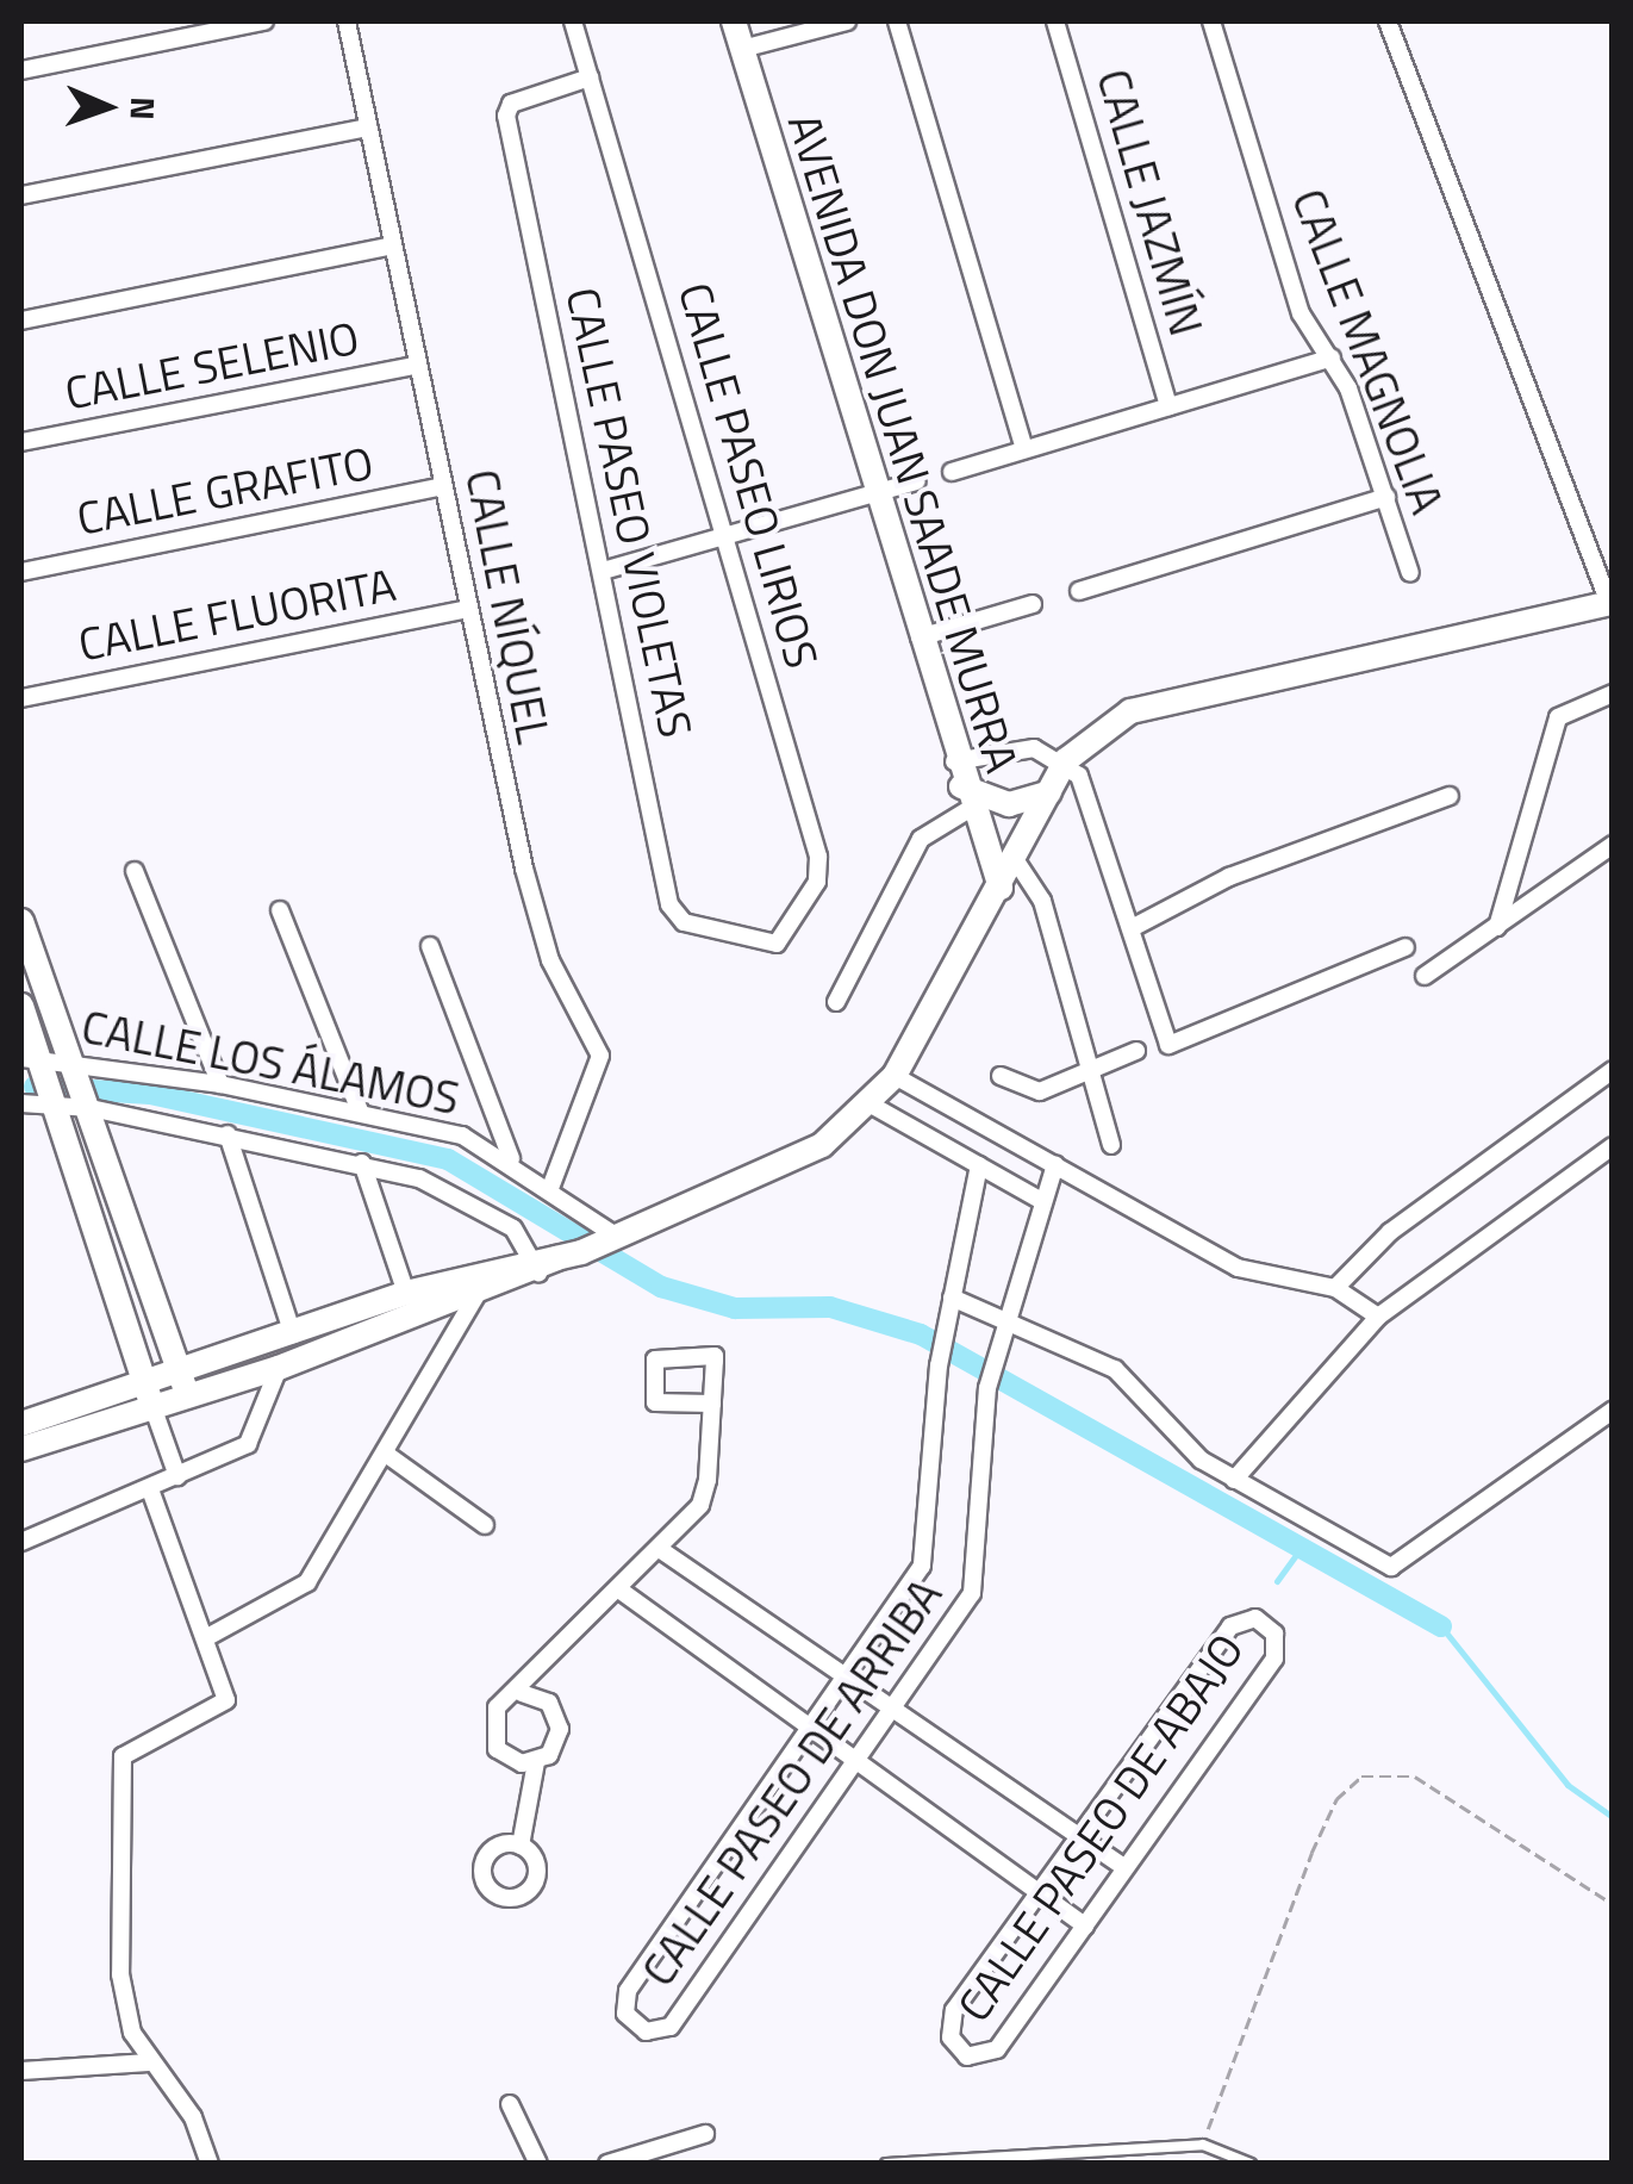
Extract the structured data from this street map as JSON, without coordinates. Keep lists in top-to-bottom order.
{
  "streets": {
    "street": [
      "CALLE JAZMÍN",
      "CALLE MAGNOLIA",
      "CALLE SELENIO",
      "AVENIDA DON JUAN SAADE MURRA",
      "CALLE PASEO LIRIOS",
      "CALLE GRAFITO",
      "CALLE PASEO VIOLETAS",
      "CALLE NÍQUEL",
      "CALLE FLUORITA",
      "CALLE LOS ÁLAMOS",
      "CALLE PASEO DE ARRIBA",
      "CALLE PASEO DE ABAJO"
    ]
  },
  "crossings": [
    ["CALLE SELENIO", "CALLE NÍQUEL"],
    ["CALLE PASEO LIRIOS", "CALLE PASEO VIOLETAS"],
    ["CALLE GRAFITO", "CALLE NÍQUEL"],
    ["CALLE NÍQUEL", "CALLE FLUORITA"],
    ["CALLE NÍQUEL", "CALLE LOS ÁLAMOS"]
  ],
  "north": "right"
}
